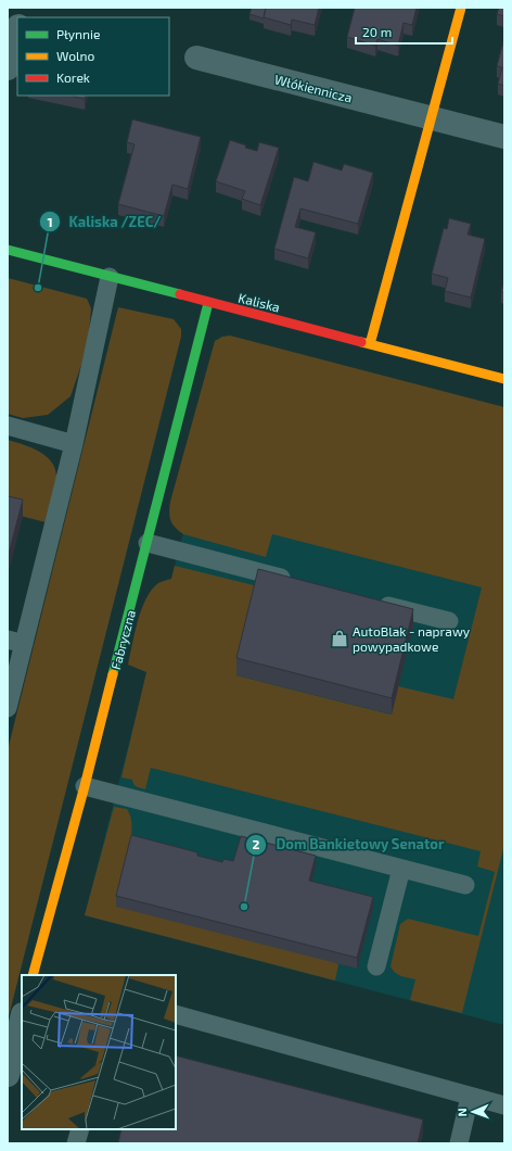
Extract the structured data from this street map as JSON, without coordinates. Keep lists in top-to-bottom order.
{
  "streets": {
    "street": ["Włókiennicza", "Kaliska", "Fabryczna"]
  },
  "crossings": [
    ["Kaliska", "Fabryczna"]
  ],
  "places": {
    "other": ["Kaliska /ZEC/", "Dom Bankietowy Senator"],
    "shop": ["AutoBlak - naprawy powypadkowe"]
  },
  "legend": ["Płynnie", "Wolno", "Korek"],
  "scale_bar": "20 m",
  "north": "left"
}
